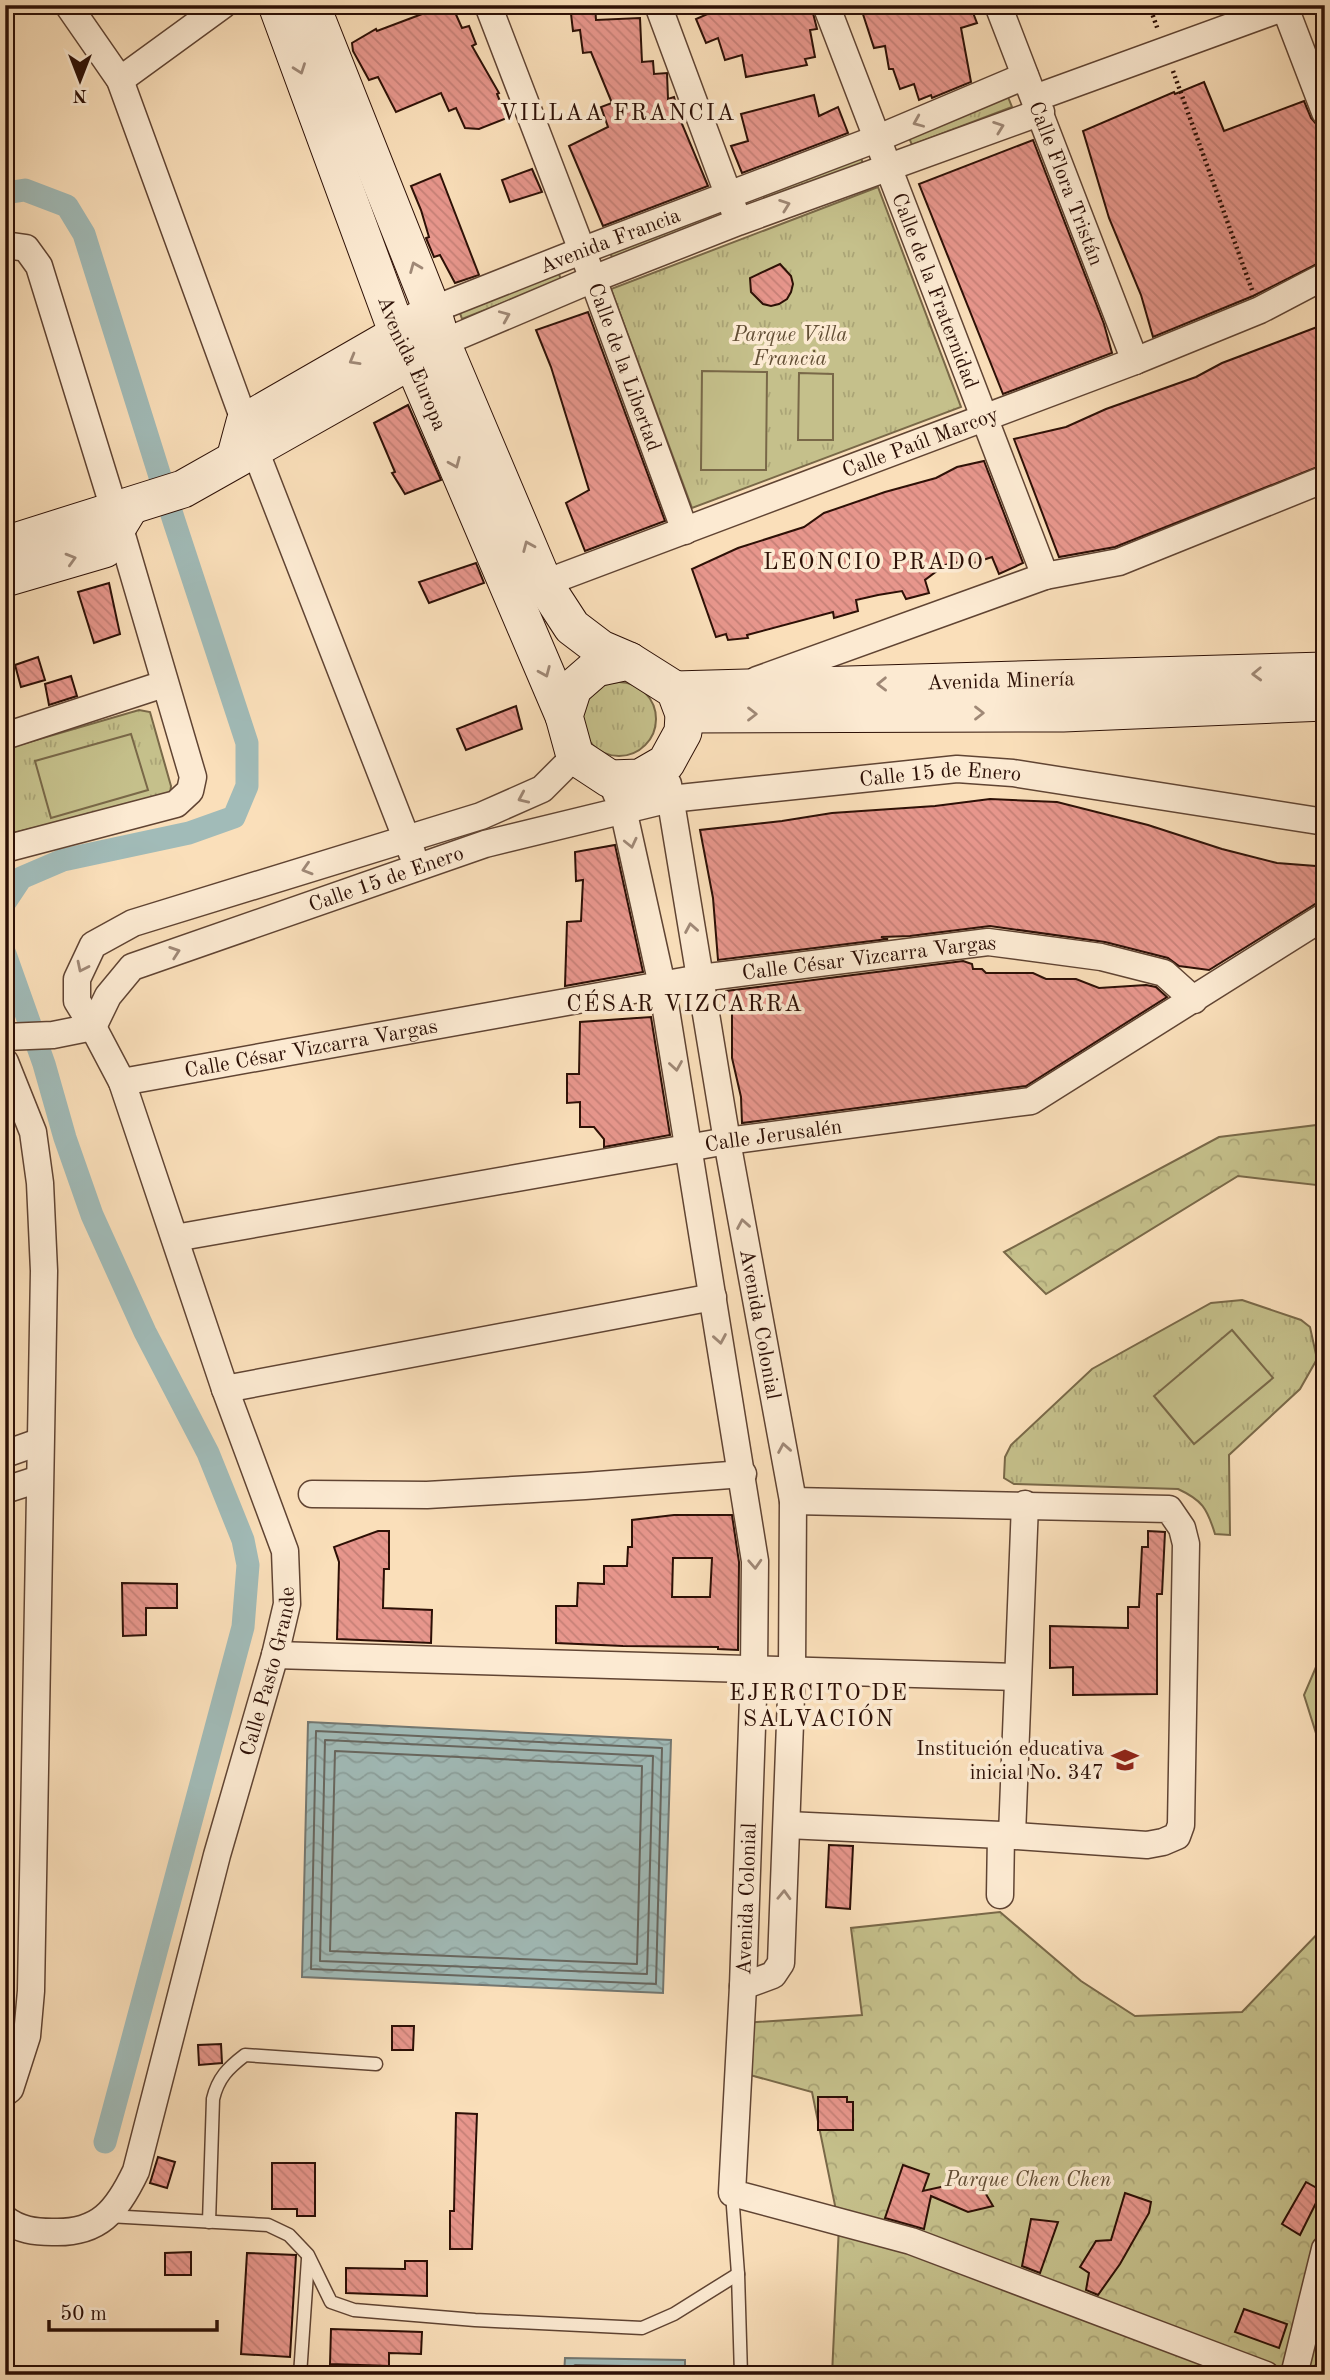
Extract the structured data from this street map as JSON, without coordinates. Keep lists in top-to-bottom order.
{
  "streets": {
    "main road": ["Avenida Francia", "Avenida Europa", "Avenida Minería"],
    "street": [
      "Calle Flora Tristán",
      "Calle de la Fraternidad",
      "Calle de la Libertad",
      "Calle Paúl Marcoy",
      "Calle 15 de Enero",
      "Calle César Vizcarra Vargas",
      "Calle Jerusalén",
      "Avenida Colonial",
      "Calle Pasto Grande"
    ]
  },
  "crossings": [
    ["Calle Flora Tristán", "Avenida Francia"],
    ["Calle Flora Tristán", "Calle Paúl Marcoy"],
    ["Avenida Francia", "Calle de la Fraternidad"],
    ["Avenida Francia", "Avenida Europa"],
    ["Avenida Francia", "Calle de la Libertad"],
    ["Calle de la Fraternidad", "Calle Paúl Marcoy"],
    ["Avenida Europa", "Calle Paúl Marcoy"],
    ["Avenida Europa", "Avenida Minería"],
    ["Avenida Europa", "Calle 15 de Enero"],
    ["Avenida Europa", "Avenida Colonial"],
    ["Calle de la Libertad", "Calle Paúl Marcoy"],
    ["Avenida Minería", "Calle 15 de Enero"],
    ["Avenida Minería", "Avenida Colonial"],
    ["Calle 15 de Enero", "Avenida Colonial"],
    ["Calle 15 de Enero", "Calle Pasto Grande"],
    ["Calle César Vizcarra Vargas", "Calle Jerusalén"],
    ["Calle César Vizcarra Vargas", "Avenida Colonial"],
    ["Calle César Vizcarra Vargas", "Calle Pasto Grande"],
    ["Calle Jerusalén", "Avenida Colonial"],
    ["Calle Jerusalén", "Calle Pasto Grande"]
  ],
  "districts": [
    "VILLAA FRANCIA",
    "LEONCIO PRADO",
    "CÉSAR VIZCARRA",
    "EJERCITO DE SALVACIÓN"
  ],
  "parks": ["Parque Villa Francia", "Parque Chen Chen"],
  "places": {
    "school or university": ["Institución educativa inicial No. 347"]
  },
  "scale_bar": "50 m",
  "north": "bottom"
}
